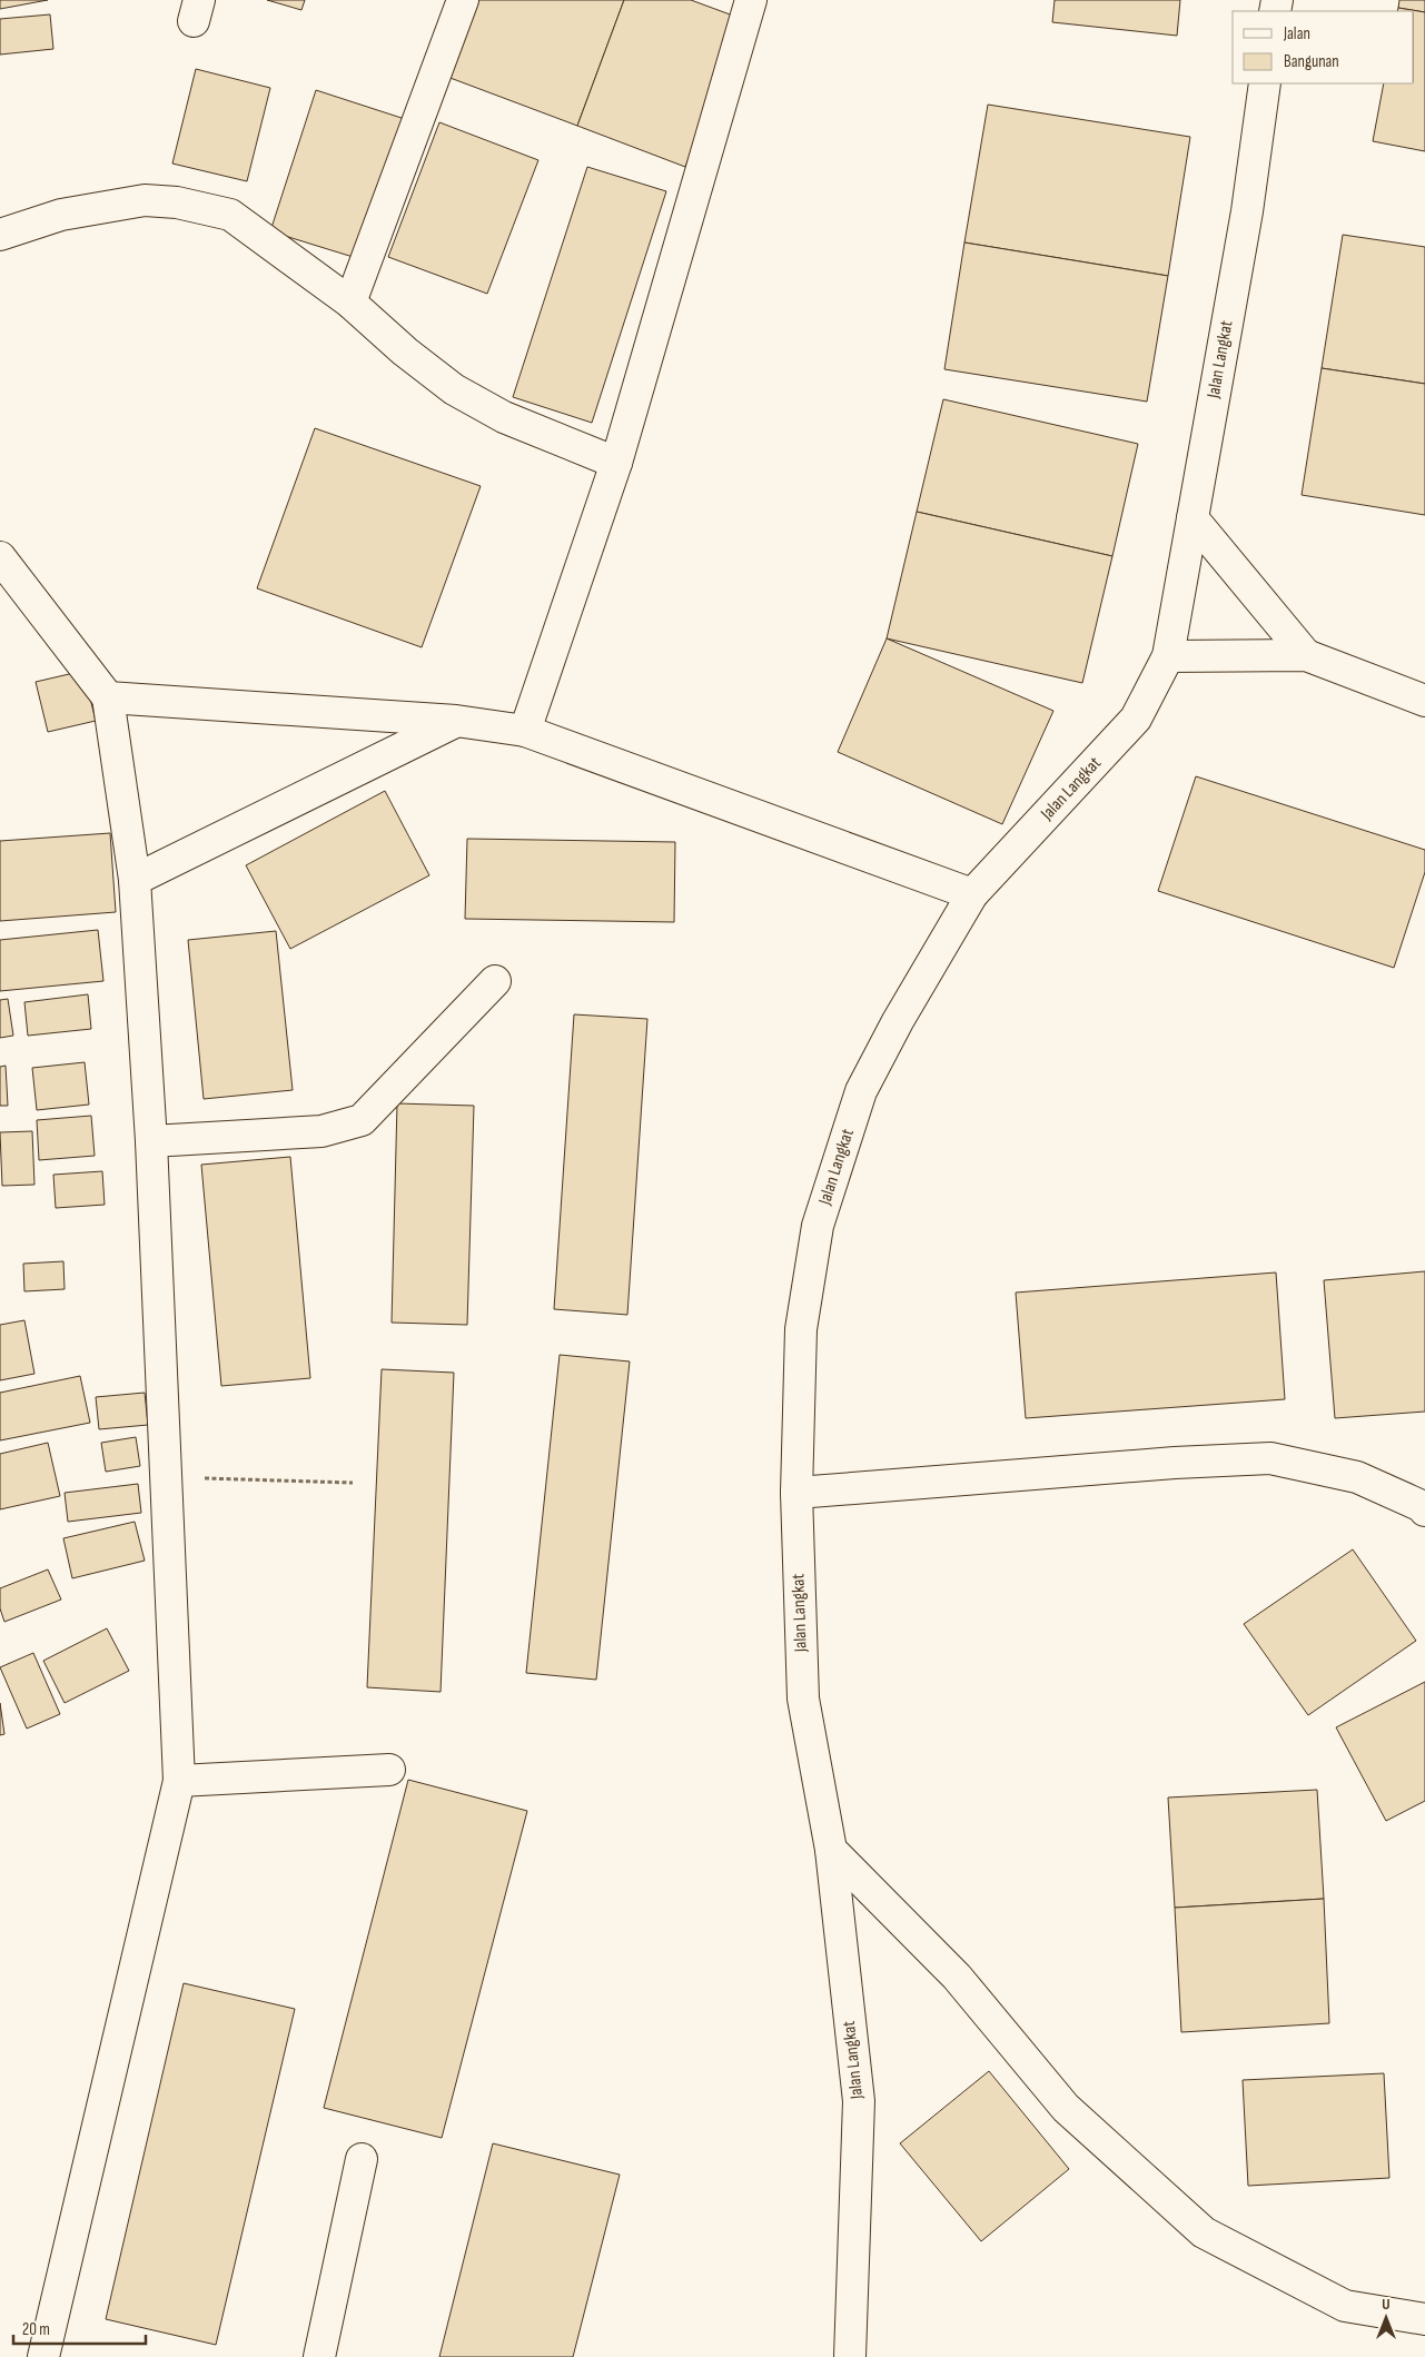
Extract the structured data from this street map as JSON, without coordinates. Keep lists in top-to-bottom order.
{
  "streets": {
    "street": ["Jalan Langkat"]
  },
  "legend": ["Jalan", "Bangunan"],
  "scale_bar": "20 m",
  "north": "top"
}
